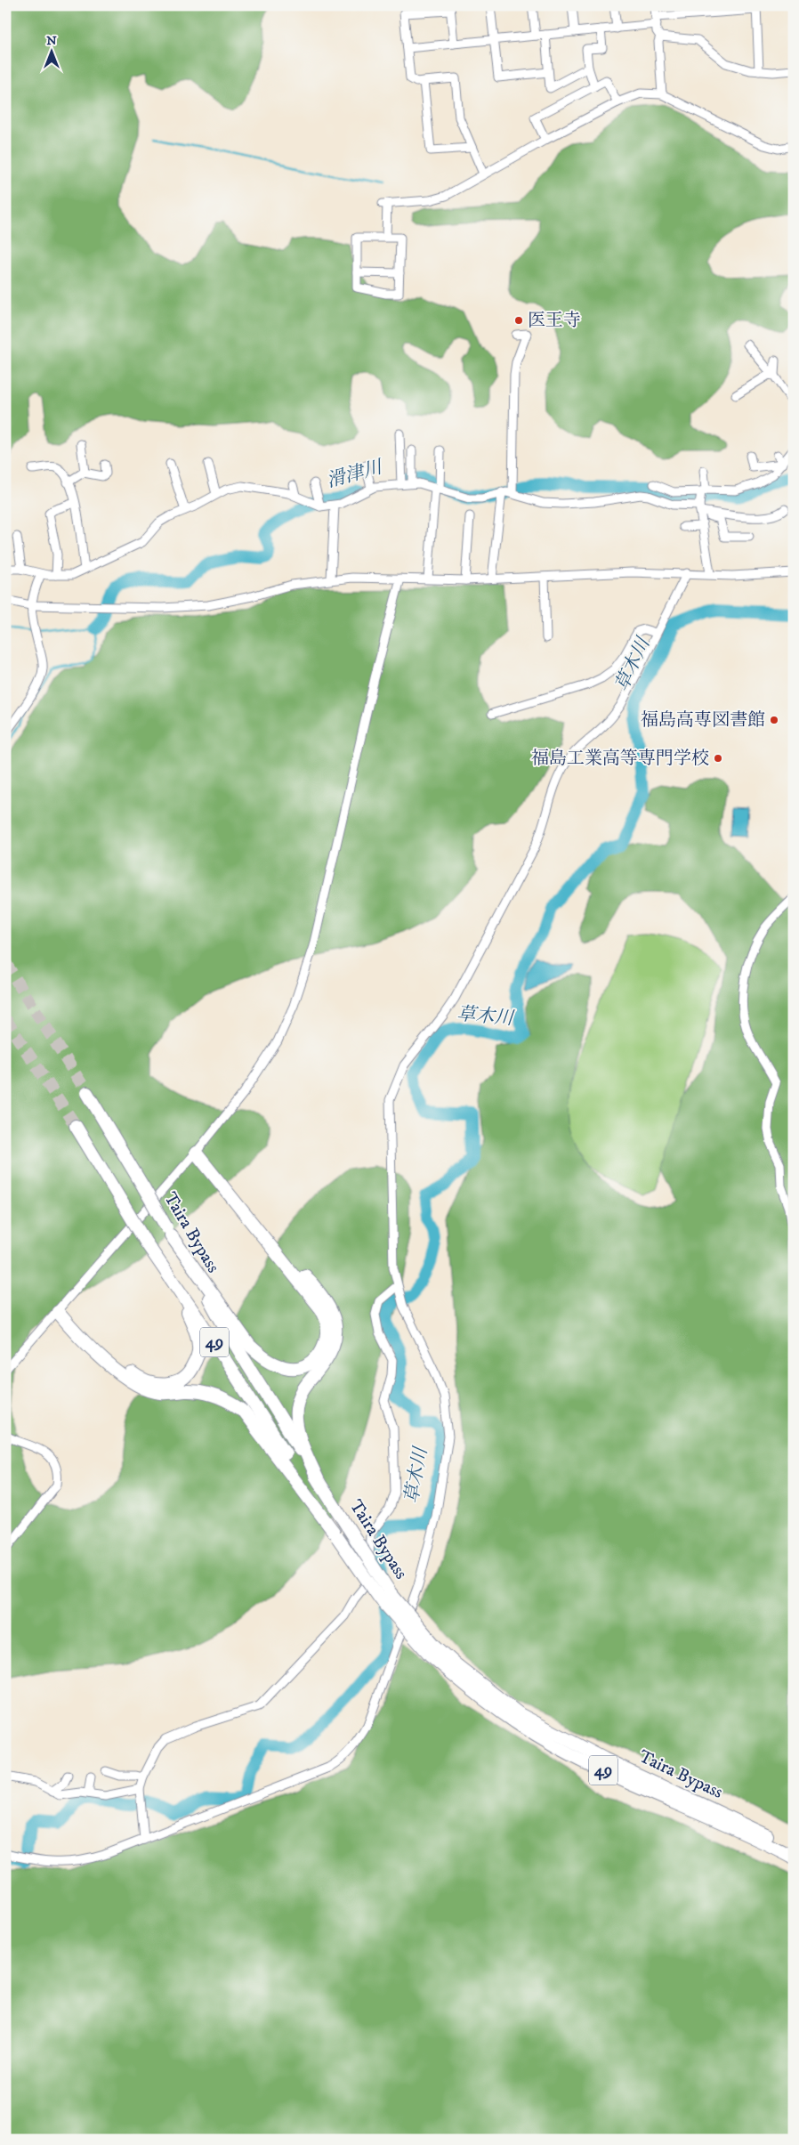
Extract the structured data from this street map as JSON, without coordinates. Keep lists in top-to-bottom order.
{
  "streets": {
    "highway": ["Taira Bypass", "49"]
  },
  "water": ["滑津川", "草木川"],
  "places": ["医王寺", "福島高専図書館", "福島工業高等専門学校"],
  "north": "top"
}
